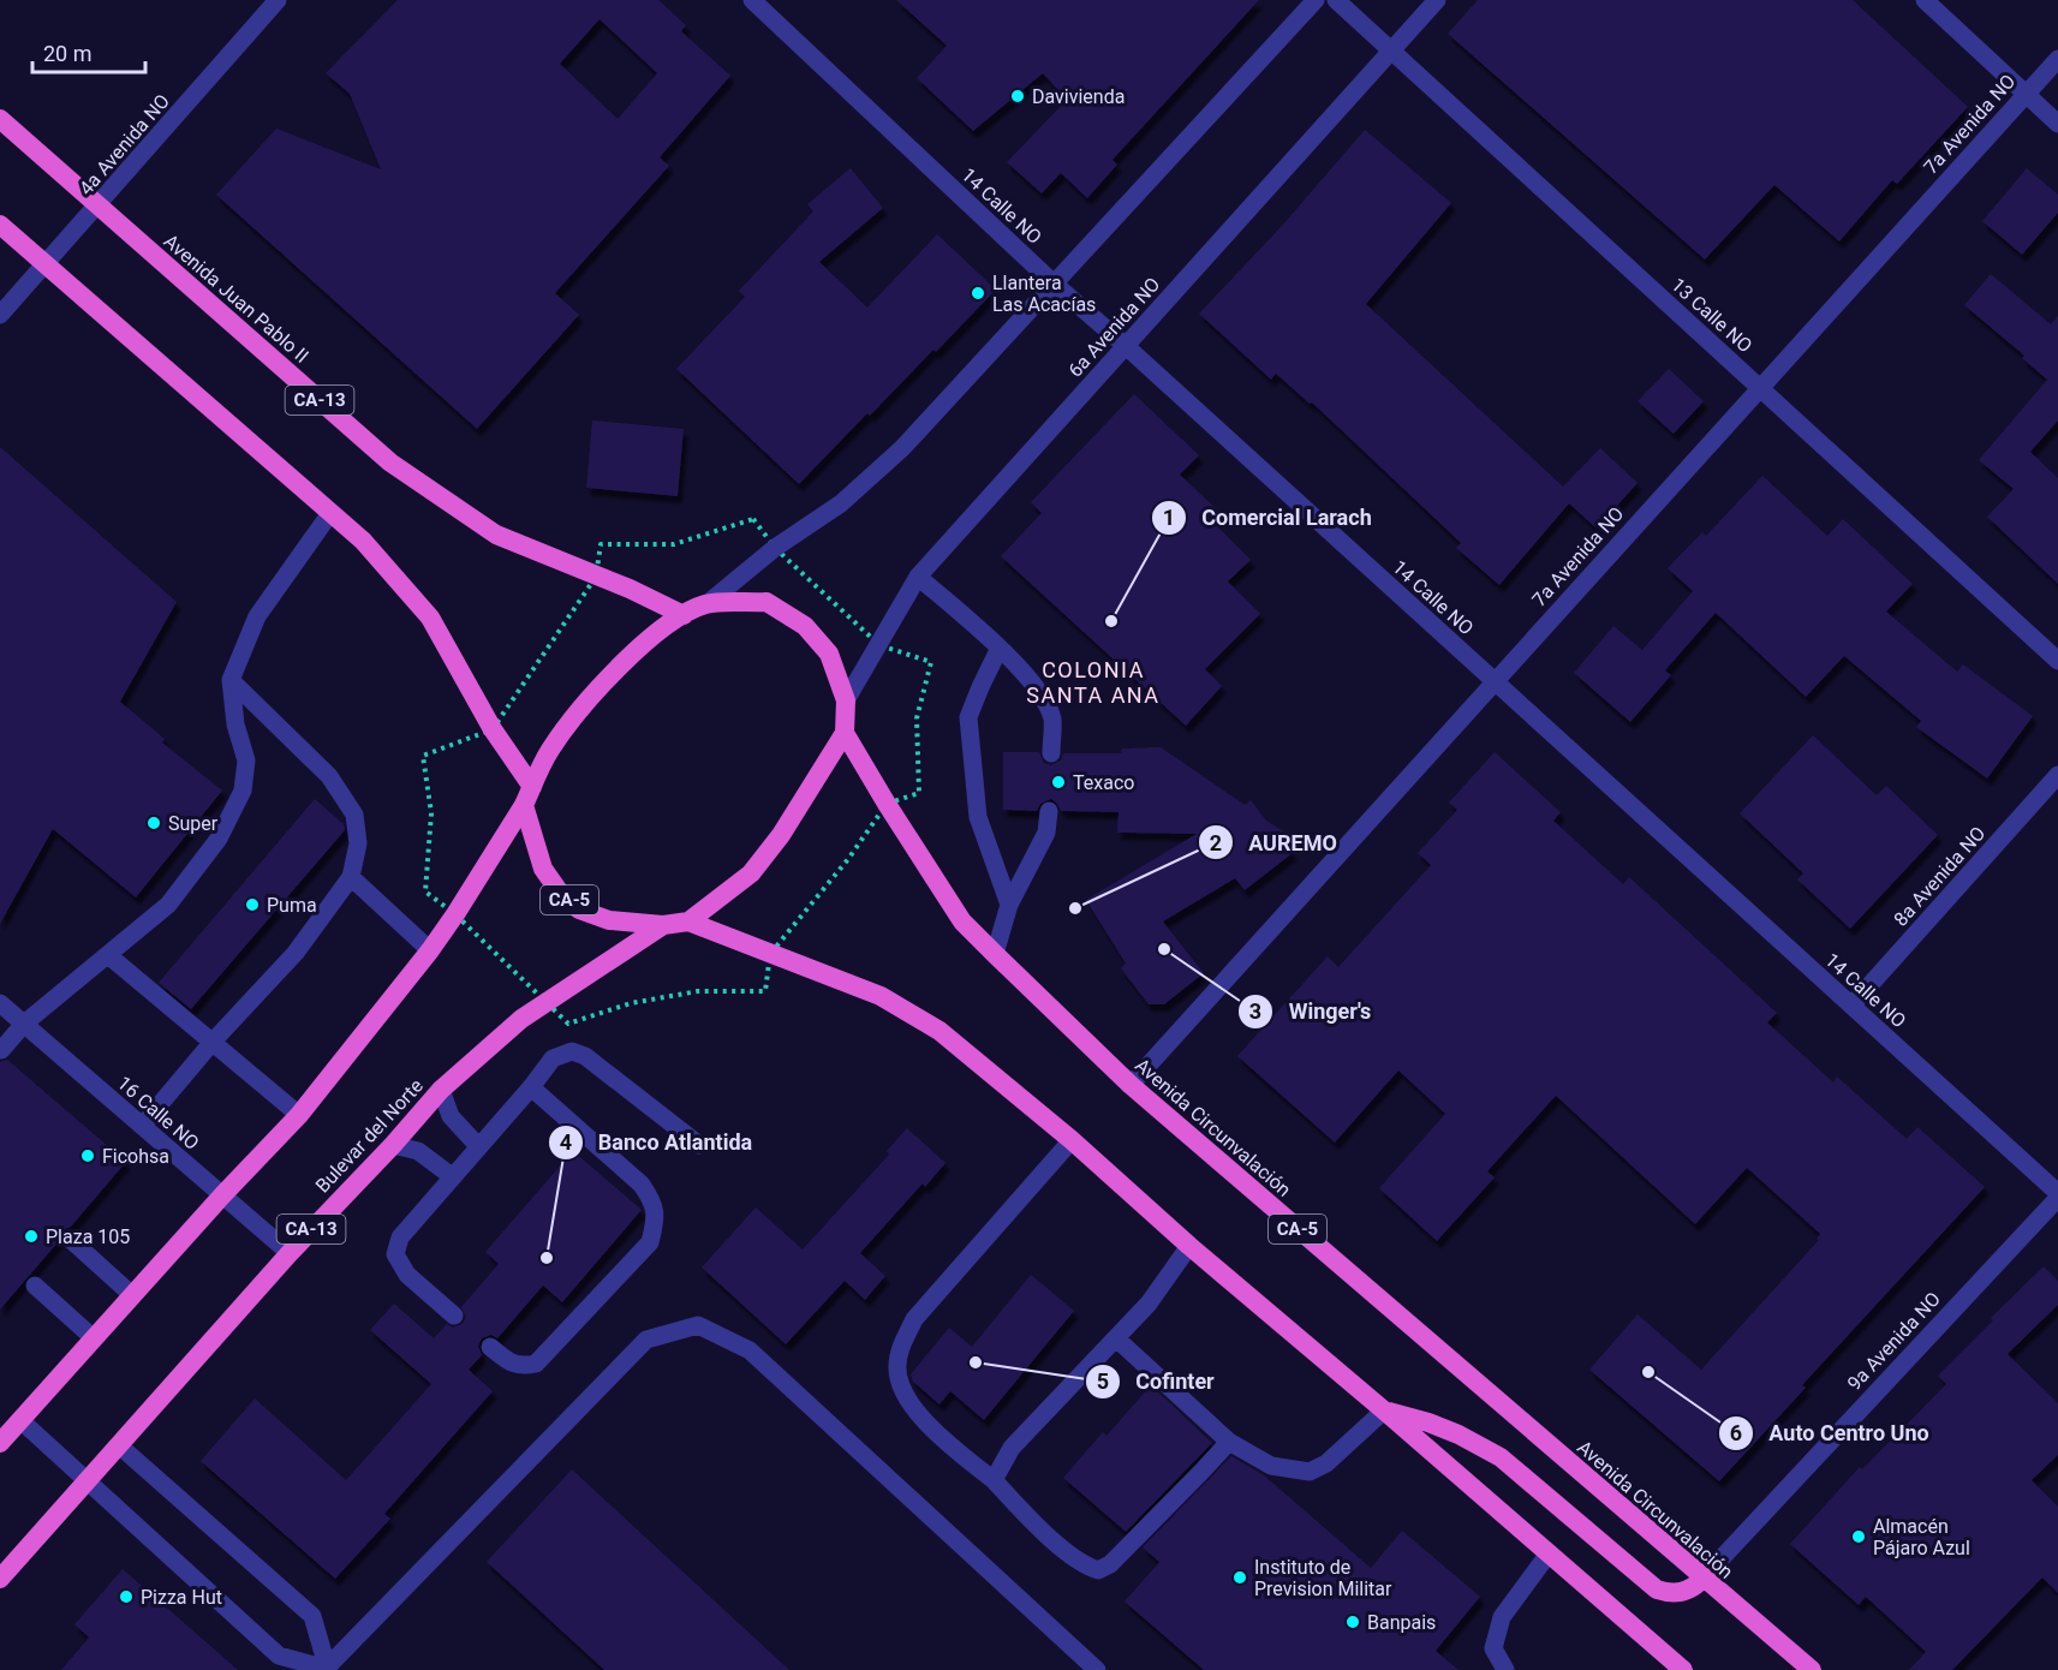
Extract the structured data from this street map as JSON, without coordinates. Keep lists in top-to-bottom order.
{
  "streets": {
    "highway": [
      "Avenida Juan Pablo II",
      "CA-13",
      "CA-5",
      "Avenida Circunvalación",
      "Bulevar del Norte"
    ],
    "street": [
      "7a Avenida NO",
      "4a Avenida NO",
      "14 Calle NO",
      "13 Calle NO",
      "6a Avenida NO",
      "8a Avenida NO",
      "16 Calle NO",
      "9a Avenida NO"
    ]
  },
  "crossings": [
    ["7a Avenida NO", "14 Calle NO"],
    ["7a Avenida NO", "13 Calle NO"],
    ["7a Avenida NO", "Avenida Circunvalación"],
    ["4a Avenida NO", "Avenida Juan Pablo II"],
    ["14 Calle NO", "6a Avenida NO"],
    ["14 Calle NO", "8a Avenida NO"],
    ["14 Calle NO", "9a Avenida NO"],
    ["Avenida Juan Pablo II", "CA-5"],
    ["13 Calle NO", "6a Avenida NO"],
    ["6a Avenida NO", "CA-5"],
    ["CA-5", "Avenida Circunvalación"],
    ["CA-5", "Bulevar del Norte"],
    ["16 Calle NO", "Bulevar del Norte"],
    ["Avenida Circunvalación", "9a Avenida NO"]
  ],
  "districts": ["COLONIA SANTA ANA"],
  "places": [
    "Davivienda",
    "Llantera Las Acacías",
    "Comercial Larach",
    "Texaco",
    "Super",
    "Puma",
    "AUREMO",
    "Winger's",
    "Ficohsa",
    "Plaza 105",
    "Banco Atlantida",
    "Cofinter",
    "Auto Centro Uno",
    "Almacén Pájaro Azul",
    "Instituto de Prevision Militar",
    "Pizza Hut",
    "Banpais"
  ],
  "scale_bar": "20 m"
}
